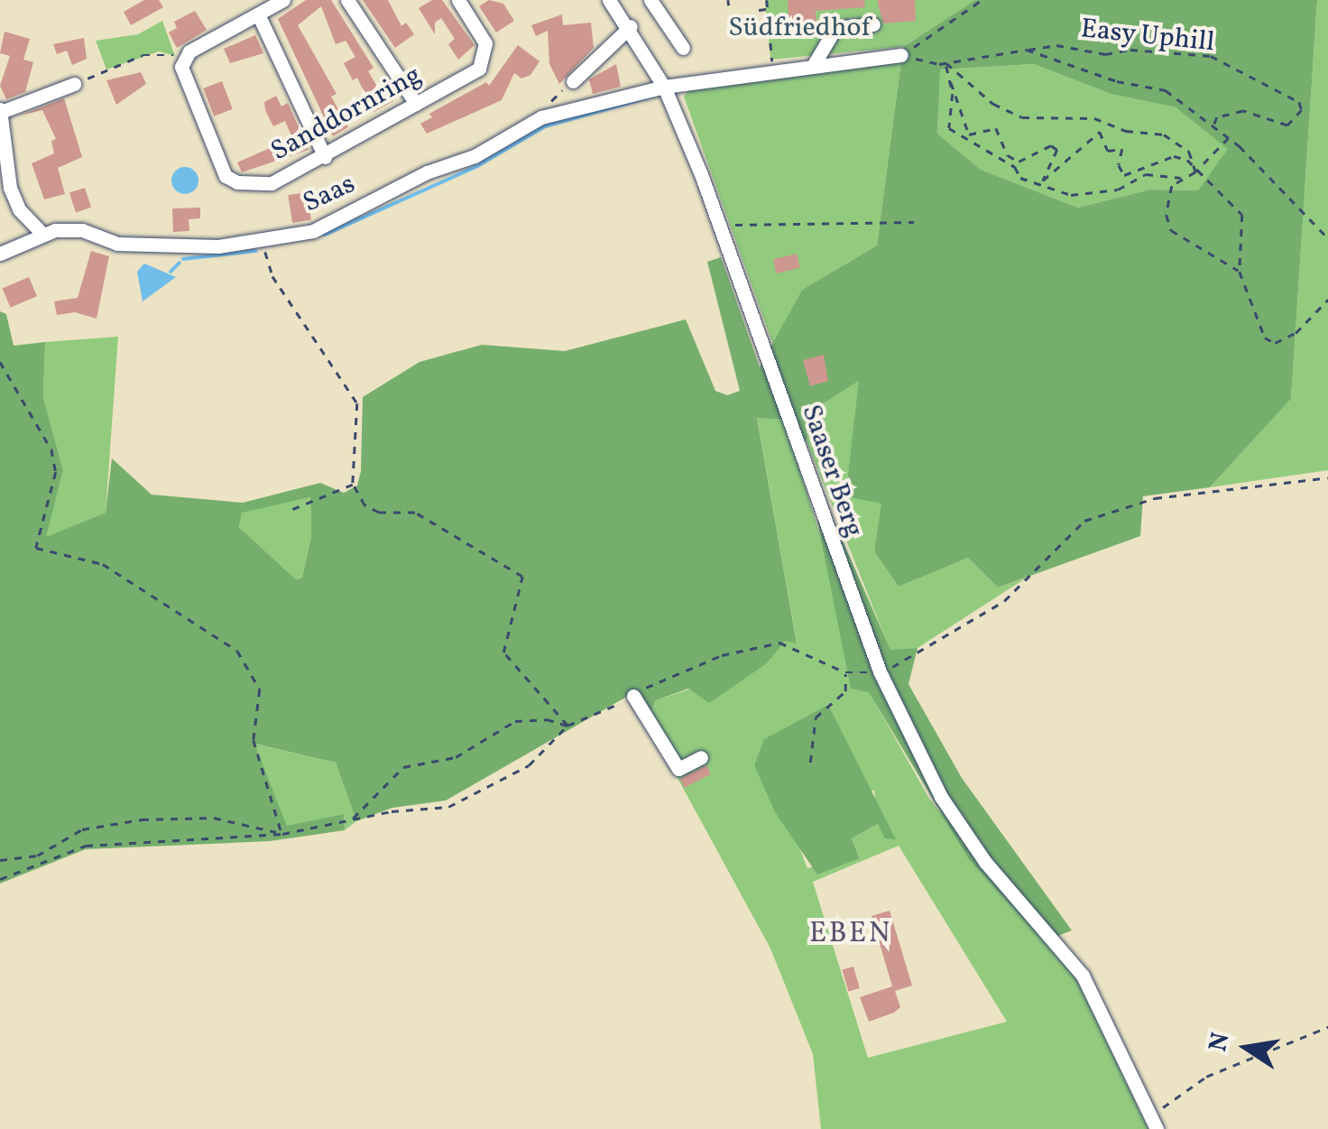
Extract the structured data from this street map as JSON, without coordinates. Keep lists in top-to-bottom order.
{
  "streets": {
    "street": ["Sanddornring", "Saas", "Saaser Berg"],
    "path": ["Easy Uphill"]
  },
  "crossings": [
    ["Saas", "Saaser Berg"]
  ],
  "districts": ["EBEN"],
  "parks": ["Südfriedhof"],
  "north": "left"
}
